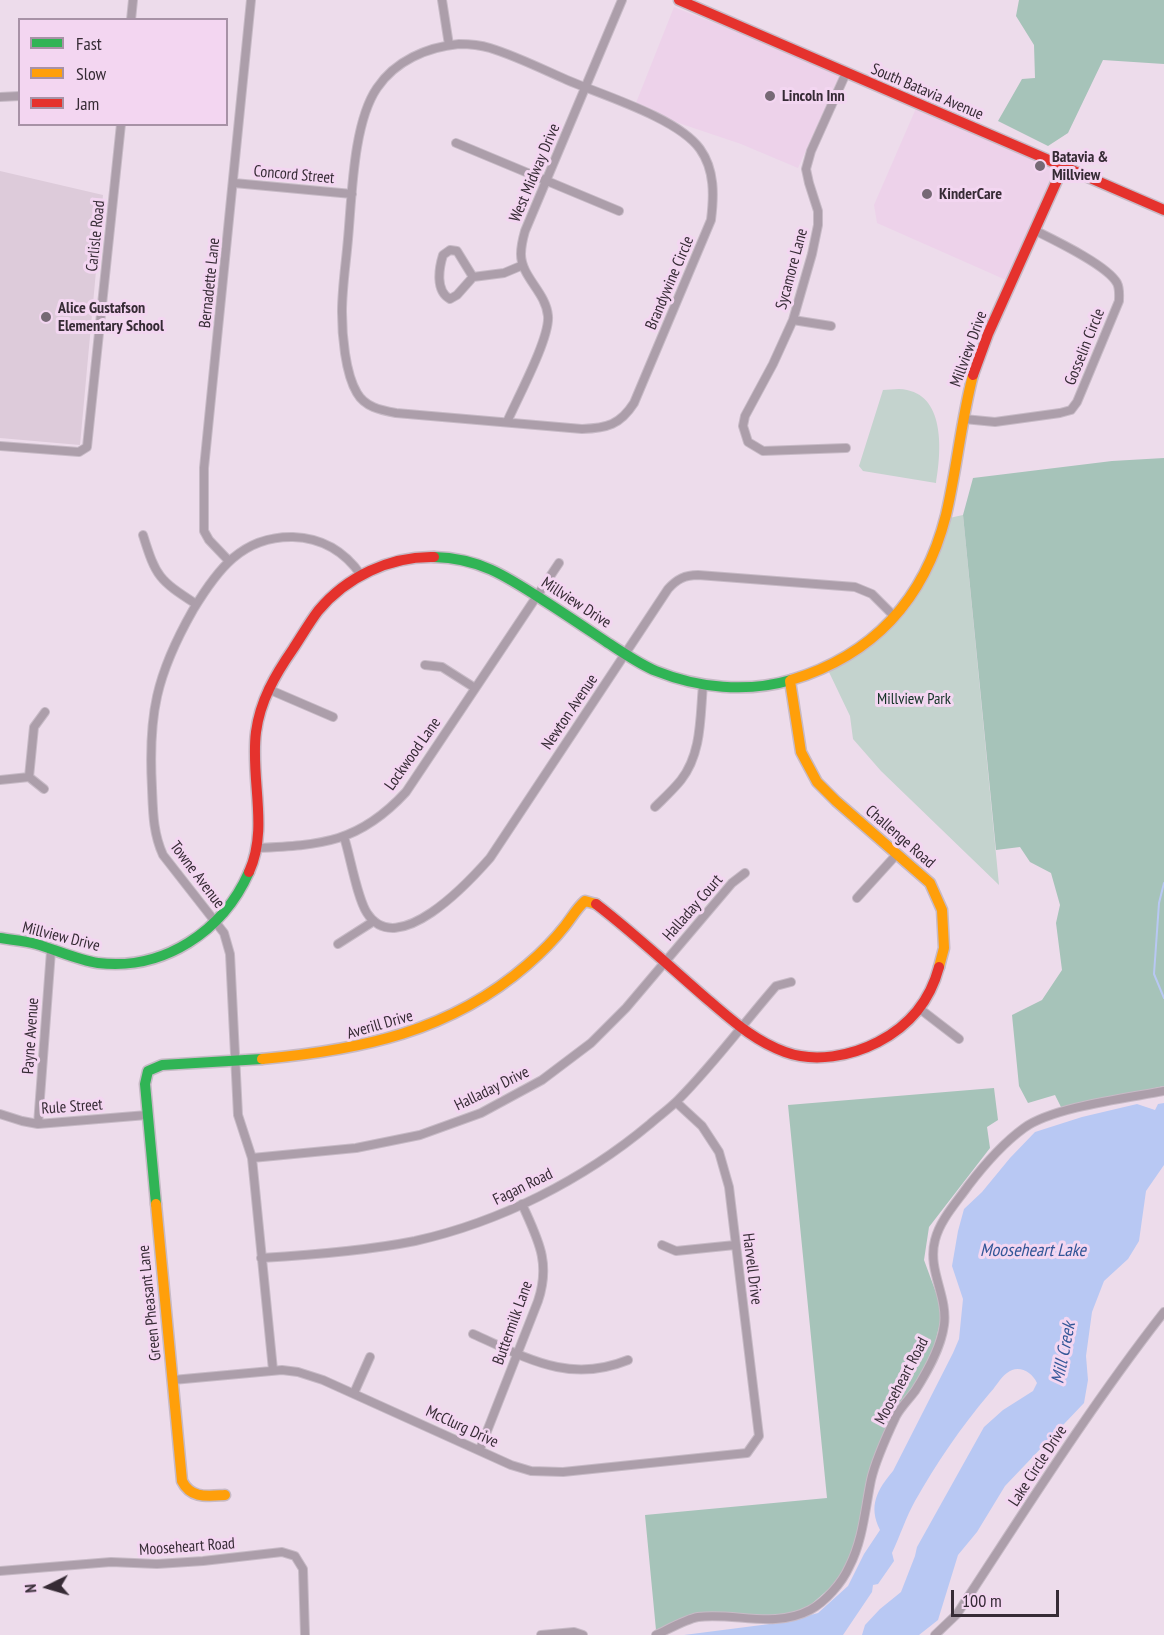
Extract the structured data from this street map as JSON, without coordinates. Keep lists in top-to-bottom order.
{
  "streets": {
    "street": [
      "South Batavia Avenue",
      "West Midway Drive",
      "Concord Street",
      "Carlisle Road",
      "Sycamore Lane",
      "Bernadette Lane",
      "Brandywine Circle",
      "Gosselin Circle",
      "Millview Drive",
      "Newton Avenue",
      "Lockwood Lane",
      "Challenge Road",
      "Towne Avenue",
      "Halladay Court",
      "Averill Drive",
      "Payne Avenue",
      "Halladay Drive",
      "Rule Street",
      "Fagan Road",
      "Harvell Drive",
      "Green Pheasant Lane",
      "Buttermilk Lane",
      "Mooseheart Road",
      "McClurg Drive",
      "Lake Circle Drive"
    ]
  },
  "crossings": [
    ["South Batavia Avenue", "Sycamore Lane"],
    ["South Batavia Avenue", "Millview Drive"],
    ["West Midway Drive", "Brandywine Circle"],
    ["Concord Street", "Bernadette Lane"],
    ["Concord Street", "Brandywine Circle"],
    ["Bernadette Lane", "Towne Avenue"],
    ["Gosselin Circle", "Millview Drive"],
    ["Millview Drive", "Newton Avenue"],
    ["Millview Drive", "Lockwood Lane"],
    ["Millview Drive", "Challenge Road"],
    ["Millview Drive", "Towne Avenue"],
    ["Millview Drive", "Payne Avenue"],
    ["Challenge Road", "Halladay Court"],
    ["Challenge Road", "Averill Drive"],
    ["Challenge Road", "Halladay Drive"],
    ["Challenge Road", "Fagan Road"],
    ["Towne Avenue", "Averill Drive"],
    ["Towne Avenue", "Halladay Drive"],
    ["Towne Avenue", "Fagan Road"],
    ["Towne Avenue", "McClurg Drive"],
    ["Halladay Court", "Halladay Drive"],
    ["Averill Drive", "Green Pheasant Lane"],
    ["Payne Avenue", "Rule Street"],
    ["Rule Street", "Green Pheasant Lane"],
    ["Fagan Road", "Harvell Drive"],
    ["Fagan Road", "Buttermilk Lane"],
    ["Harvell Drive", "McClurg Drive"],
    ["Green Pheasant Lane", "McClurg Drive"],
    ["Buttermilk Lane", "McClurg Drive"]
  ],
  "water": ["Mooseheart Lake", "Mill Creek"],
  "parks": ["Millview Park"],
  "places": [
    "Lincoln Inn",
    "Batavia & Millview",
    "KinderCare",
    "Alice Gustafson Elementary School"
  ],
  "legend": ["Fast", "Slow", "Jam"],
  "scale_bar": "100 m",
  "north": "left"
}
